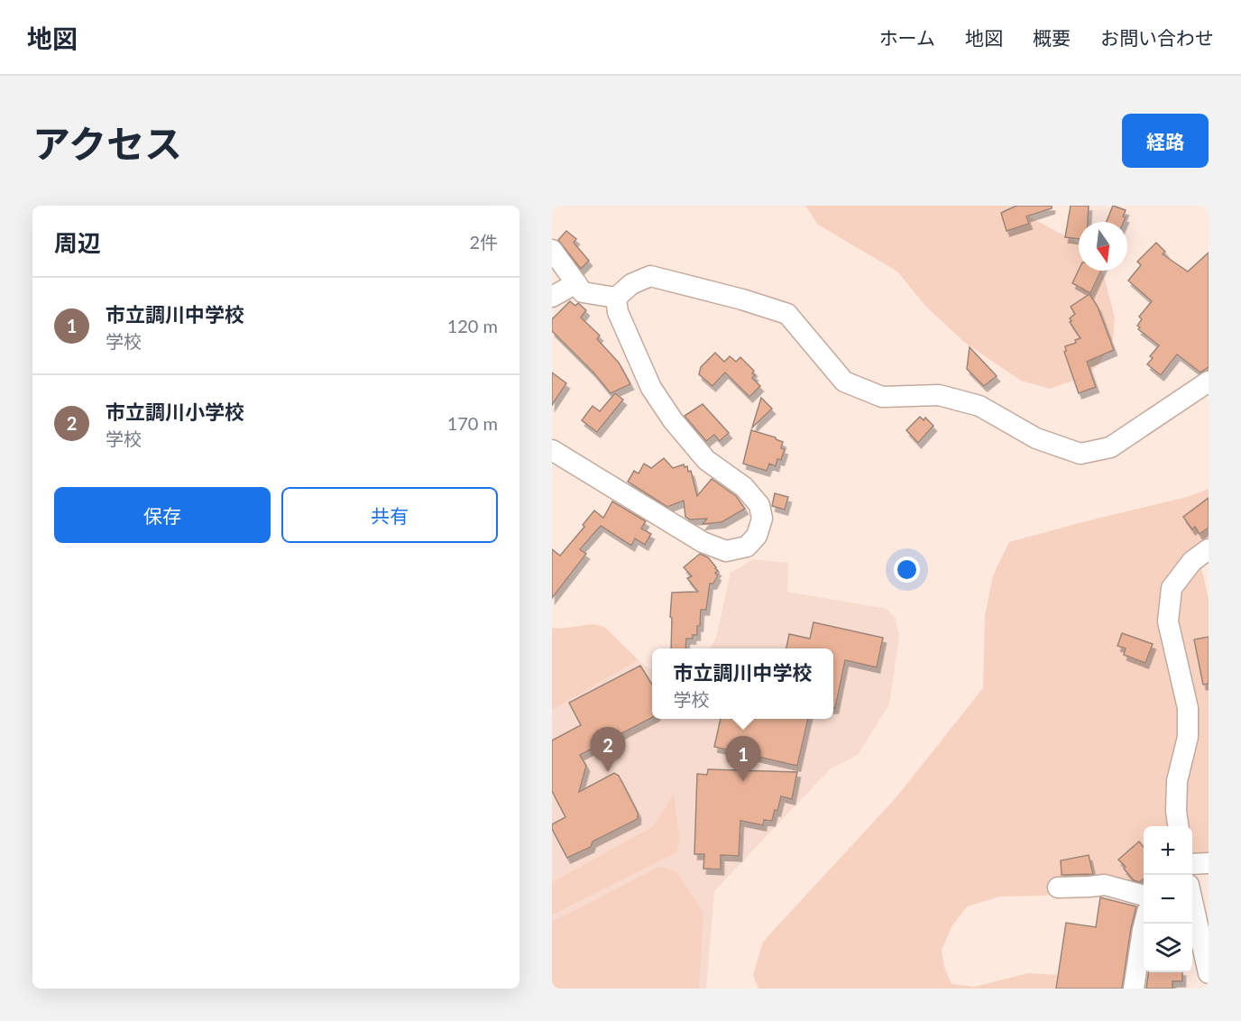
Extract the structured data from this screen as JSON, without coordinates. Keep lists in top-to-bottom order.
{
  "north": "bottom",
  "page": {
    "header": "地図",
    "nav": [
      "ホーム",
      "地図",
      "概要",
      "お問い合わせ"
    ],
    "title": "アクセス",
    "buttons": [
      "経路",
      ["保存", "共有"]
    ],
    "heading": ["周辺", "2件"],
    "list": [
      {
        "mark": "1",
        "name": "市立調川中学校",
        "note": "学校",
        "value": "120 m"
      },
      {
        "mark": "2",
        "name": "市立調川小学校",
        "note": "学校",
        "value": "170 m"
      }
    ],
    "popup": ["市立調川中学校", "学校"],
    "pins": ["2", "1"],
    "map_buttons": ["+", "−"]
  }
}
